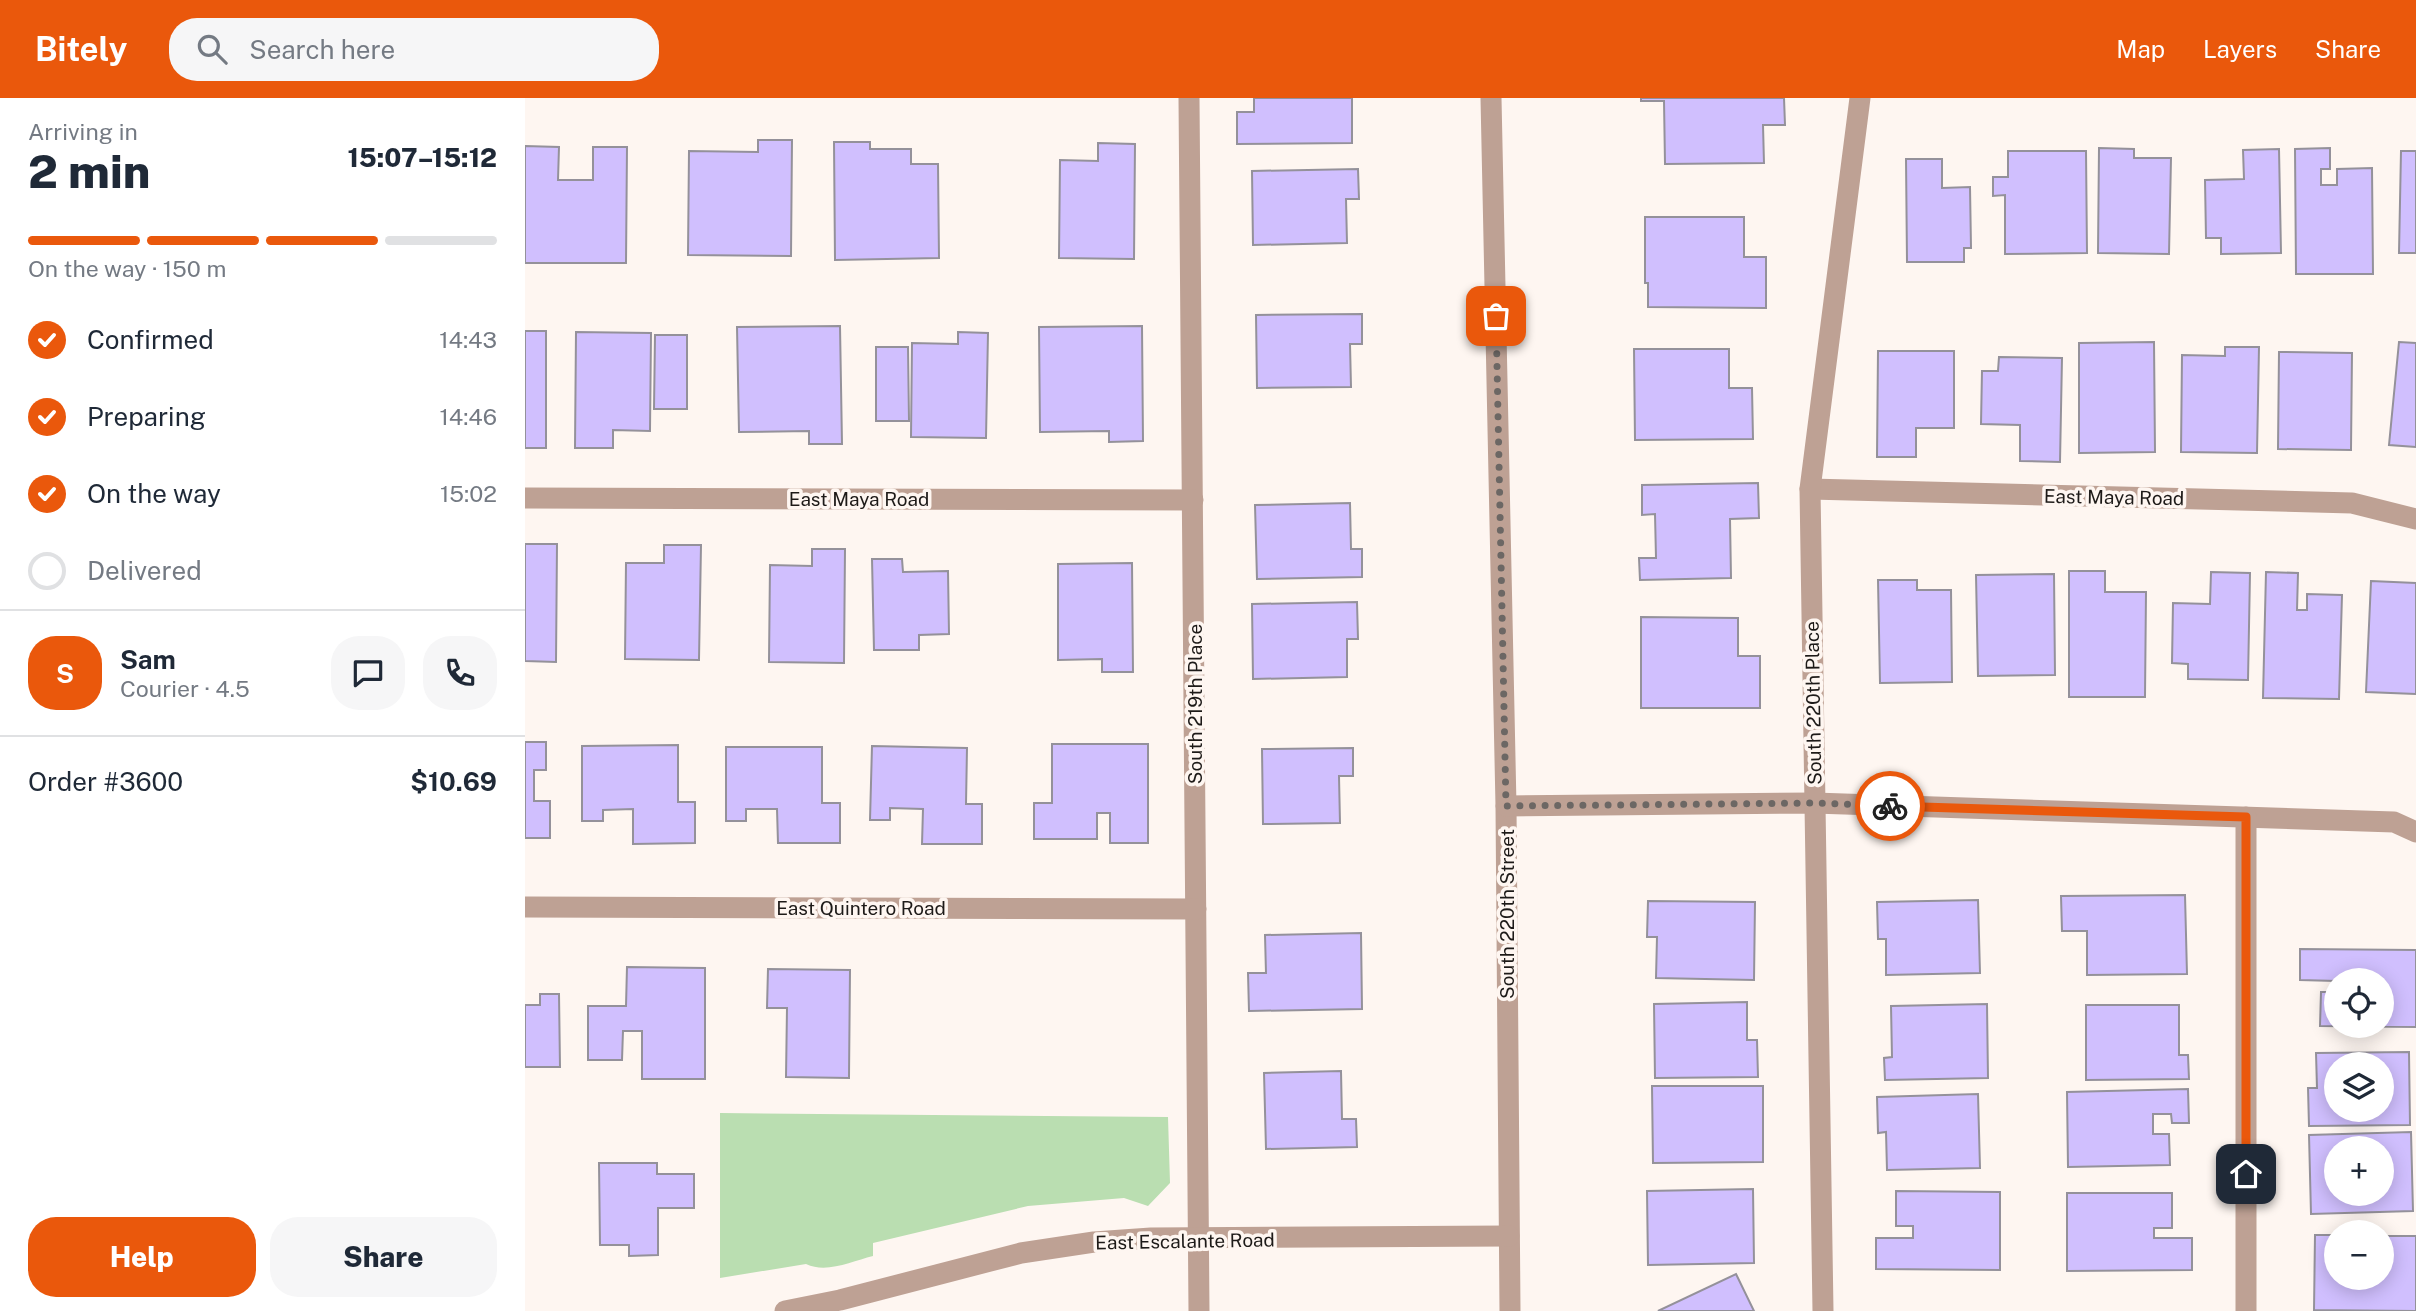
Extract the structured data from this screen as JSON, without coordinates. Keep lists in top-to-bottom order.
{
  "streets": {
    "street": [
      "East Maya Road",
      "South 220th Place",
      "South 219th Place",
      "East Quintero Road",
      "South 220th Street",
      "East Escalante Road"
    ]
  },
  "crossings": [
    ["East Maya Road", "South 220th Place"],
    ["East Maya Road", "South 219th Place"],
    ["South 219th Place", "East Quintero Road"],
    ["South 219th Place", "East Escalante Road"],
    ["South 220th Street", "East Escalante Road"]
  ],
  "page": {
    "header": "Bitely",
    "search": "Search here",
    "nav": ["Map", "Layers", "Share"],
    "heading": ["2 min", "Arriving in", "15:07–15:12"],
    "panel": [
      "Sam",
      "Courier · 4.5",
      "Order #3600",
      "$10.69"
    ],
    "bar": "On the way · 150 m",
    "list": [
      ["Confirmed", "14:43"],
      ["Preparing", "14:46"],
      ["On the way", "15:02"],
      "Delivered"
    ],
    "round": "S",
    "map_buttons": ["+", "−"],
    "buttons": ["Help", "Share"]
  }
}
